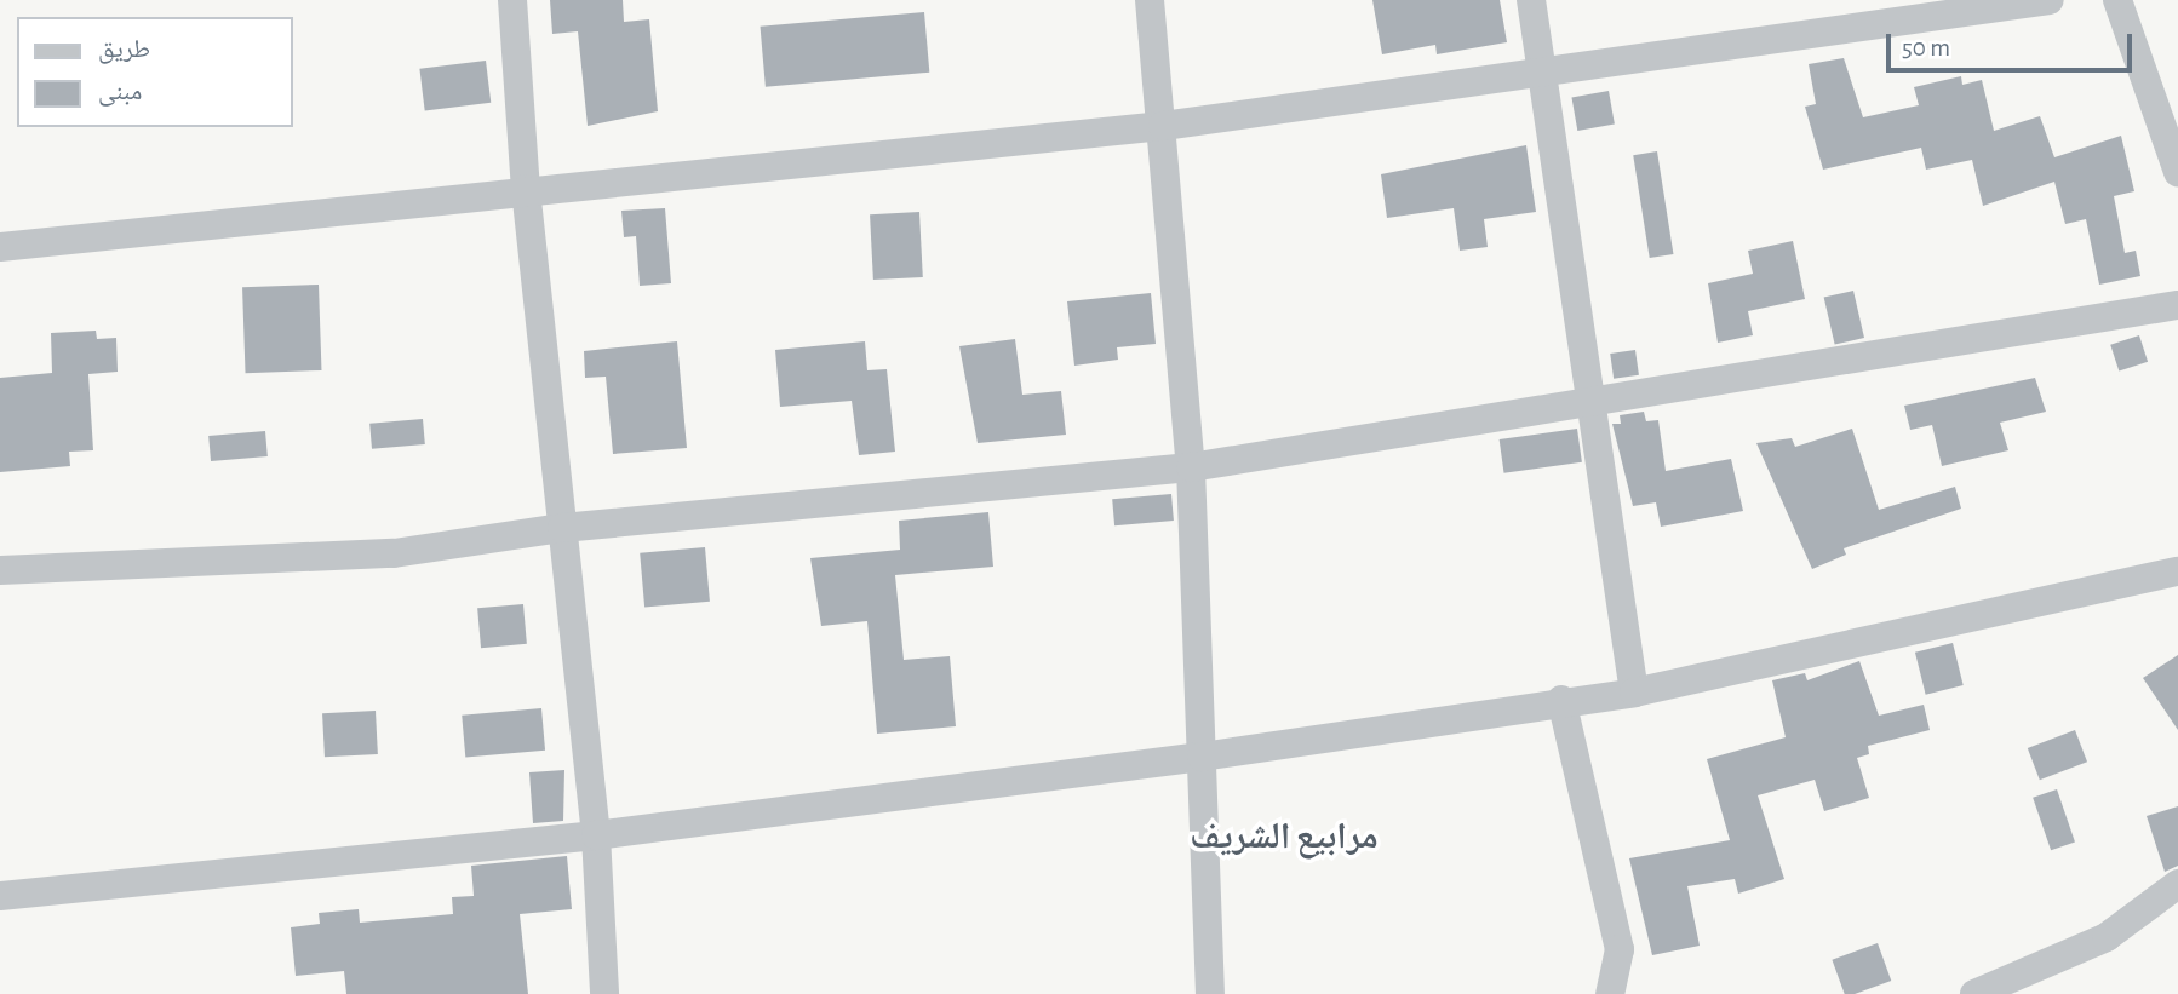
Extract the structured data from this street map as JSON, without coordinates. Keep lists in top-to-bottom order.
{
  "districts": ["مرابيع الشريف"],
  "legend": ["طريق", "مبنى"],
  "scale_bar": "50 m"
}
